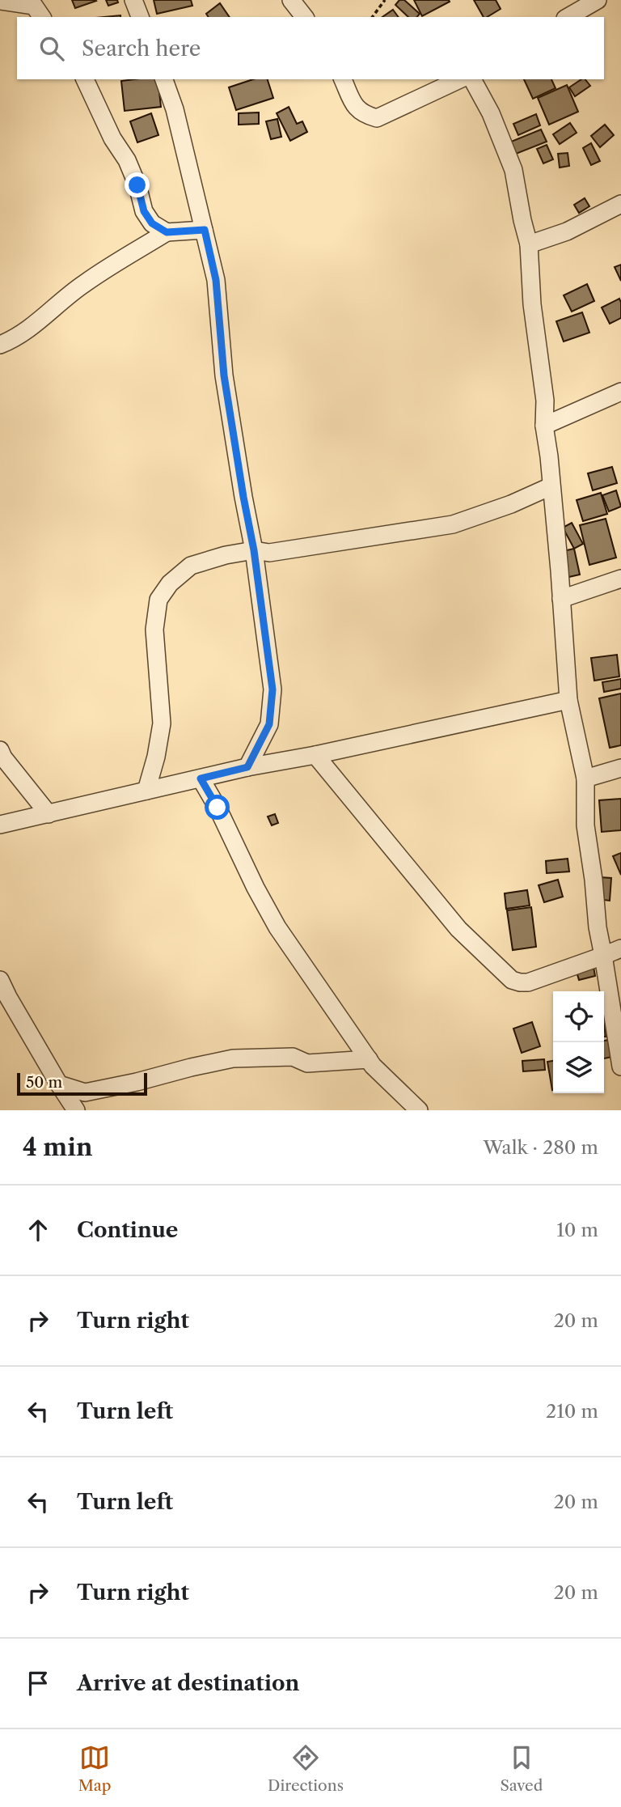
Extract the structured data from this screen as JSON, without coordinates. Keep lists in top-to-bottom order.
{
  "scale_bar": "50 m",
  "page": {
    "search": "Search here",
    "scale": "50 m",
    "heading": ["4 min", "Walk · 280 m"],
    "list": [
      ["Continue", "10 m"],
      ["Turn right", "20 m"],
      ["Turn left", "210 m"],
      ["Turn left", "20 m"],
      ["Turn right", "20 m"],
      "Arrive at destination"
    ],
    "nav": ["Map", "Directions", "Saved"]
  }
}
